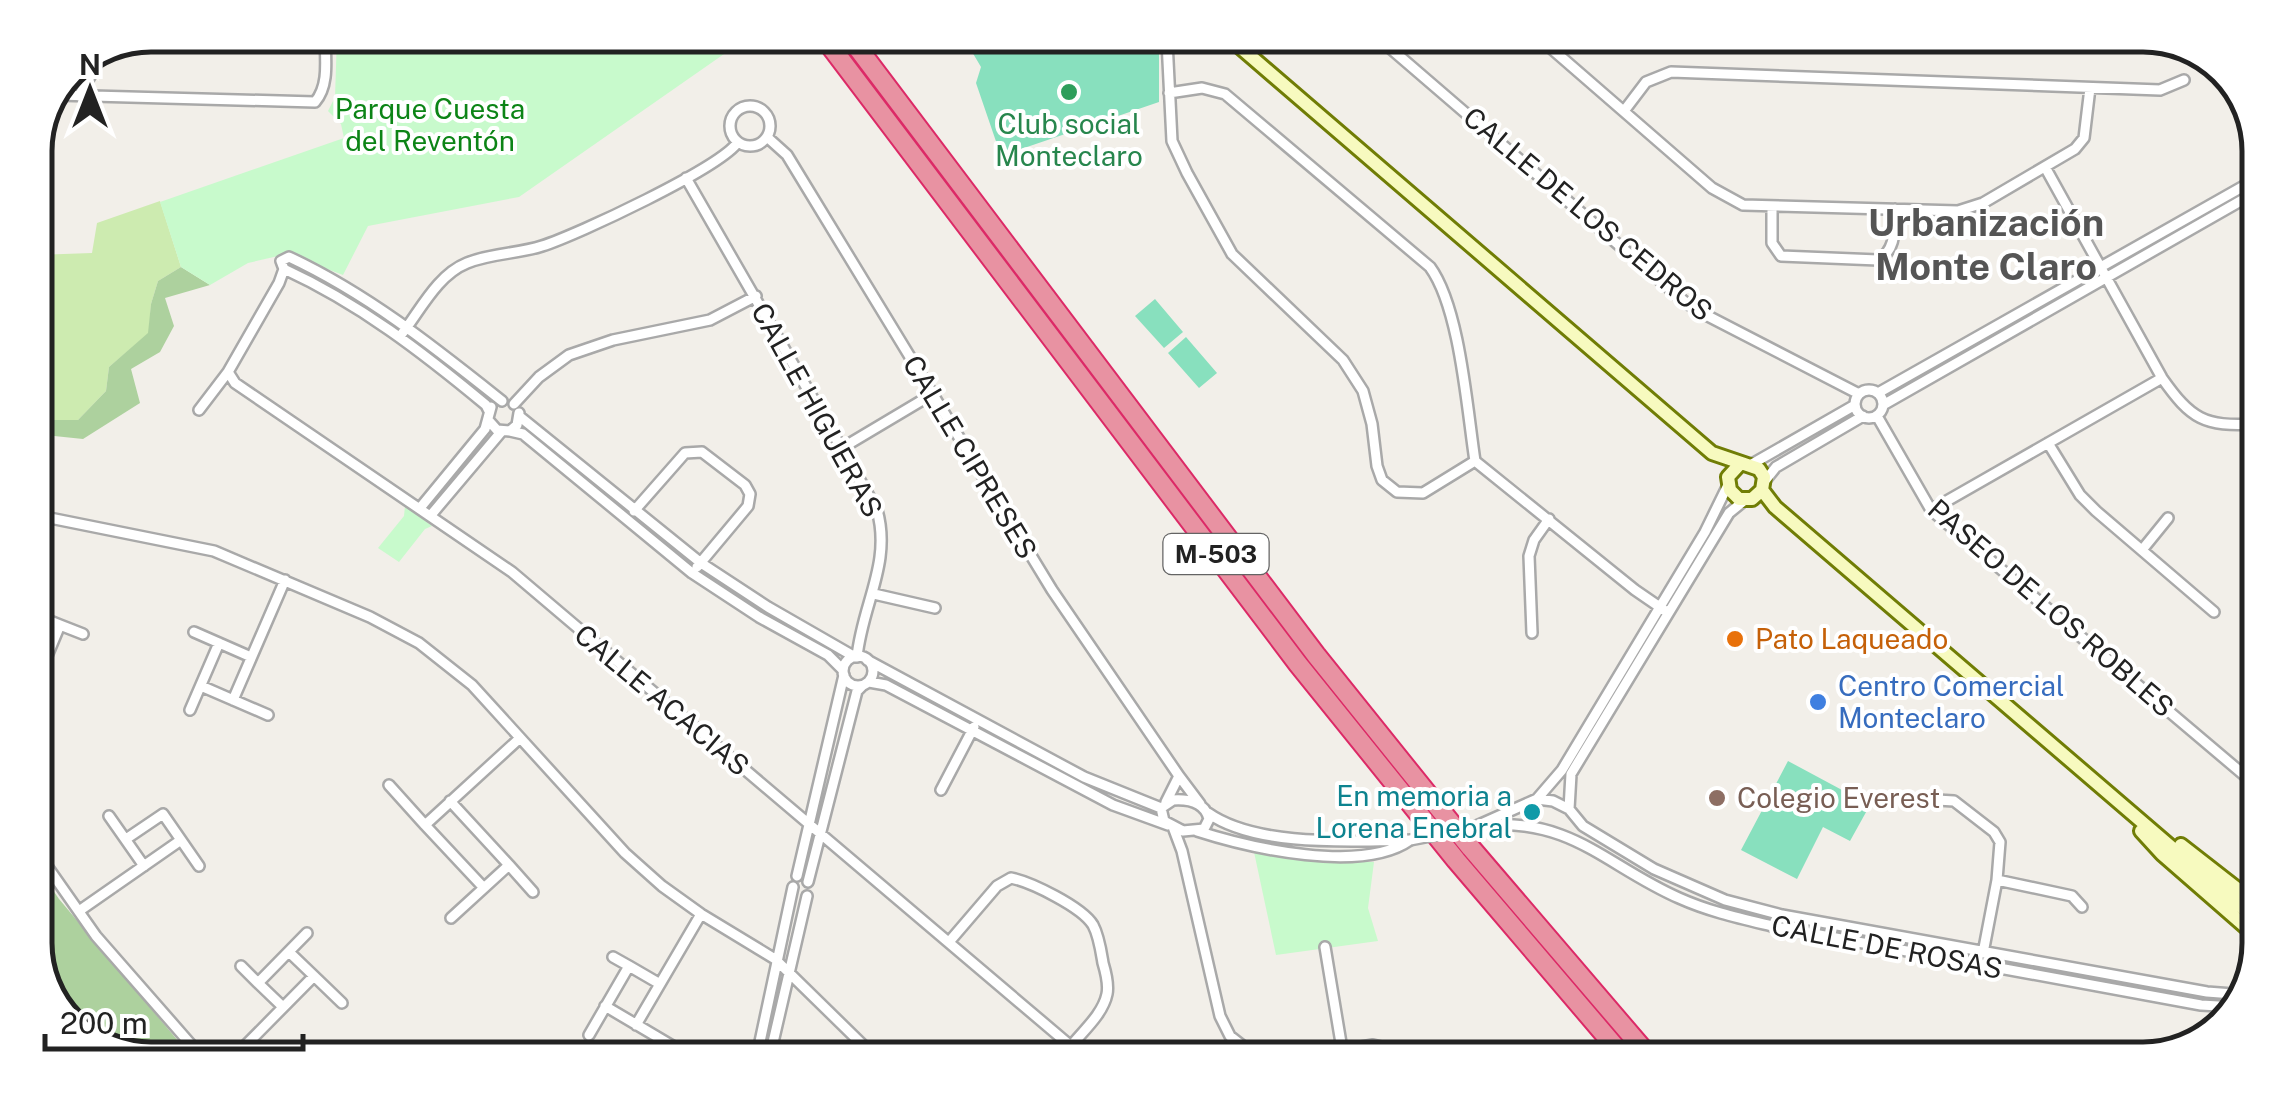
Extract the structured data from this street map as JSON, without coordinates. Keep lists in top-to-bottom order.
{
  "streets": {
    "highway": ["M-503"],
    "street": [
      "CALLE DE LOS CEDROS",
      "CALLE HIGUERAS",
      "CALLE CIPRESES",
      "PASEO DE LOS ROBLES",
      "CALLE ACACIAS",
      "CALLE DE ROSAS"
    ]
  },
  "crossings": [
    ["CALLE DE LOS CEDROS", "PASEO DE LOS ROBLES"]
  ],
  "districts": ["Urbanización Monte Claro"],
  "parks": ["Parque Cuesta del Reventón"],
  "places": [
    "Club social Monteclaro",
    "Pato Laqueado",
    "Centro Comercial Monteclaro",
    "Colegio Everest",
    "En memoria a Lorena Enebral"
  ],
  "scale_bar": "200 m",
  "north": "top"
}
